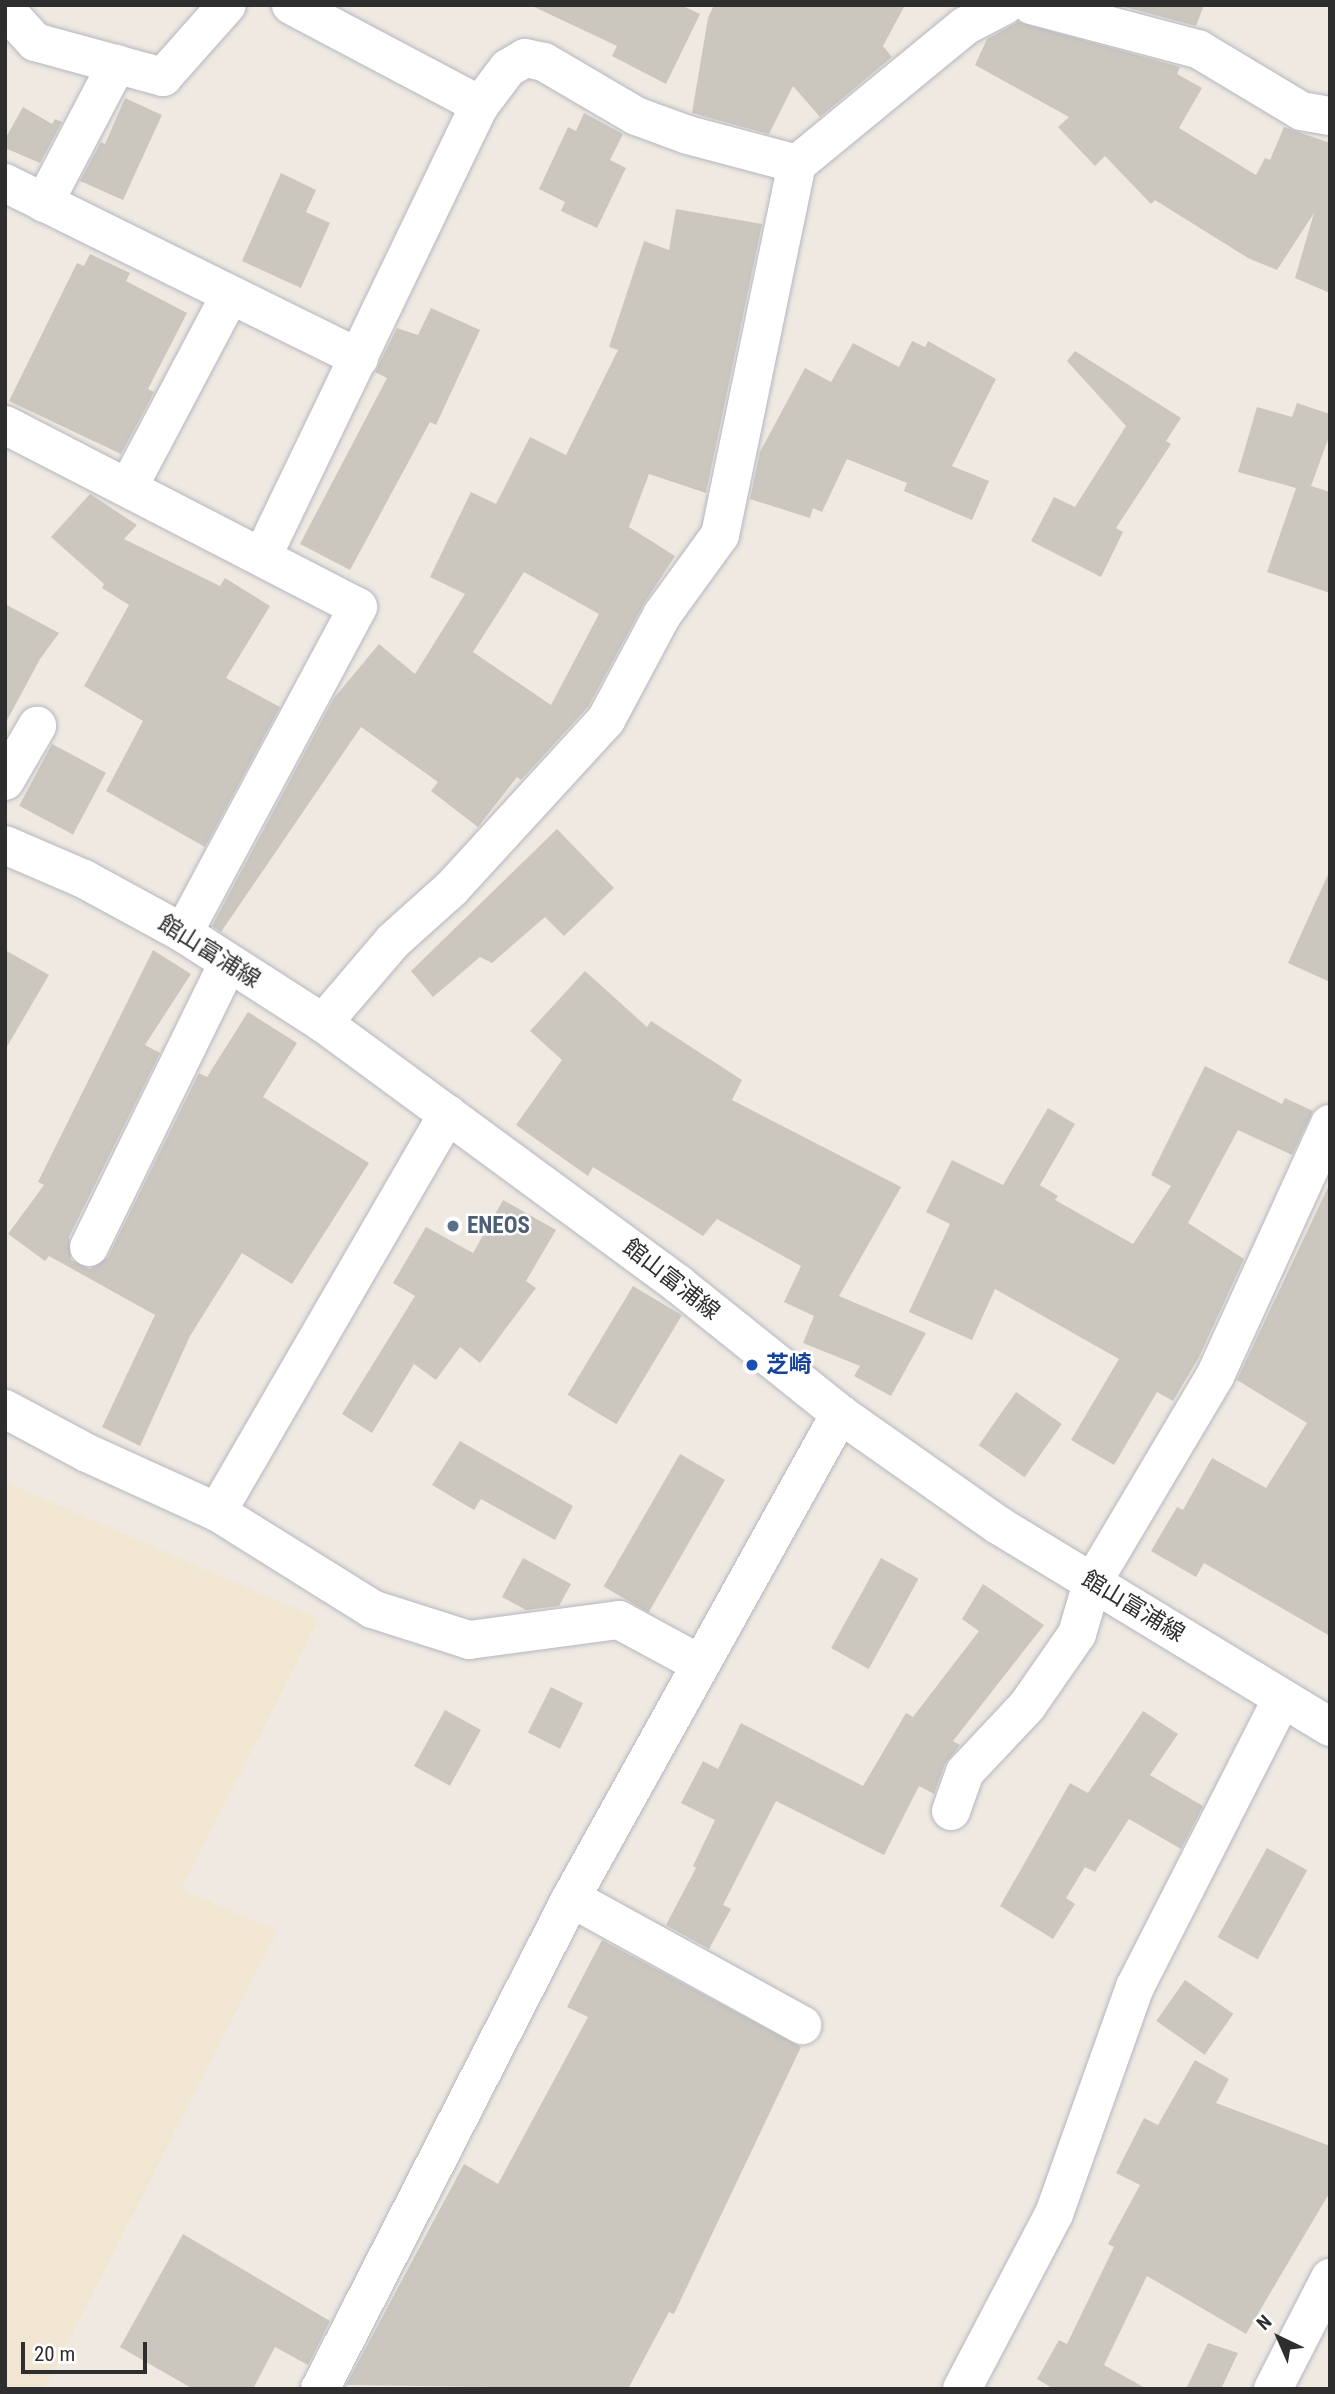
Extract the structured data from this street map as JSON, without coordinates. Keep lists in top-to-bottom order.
{
  "streets": {
    "street": ["館山富浦線"]
  },
  "places": ["ENEOS", "芝崎"],
  "scale_bar": "20 m",
  "north": "top left"
}
